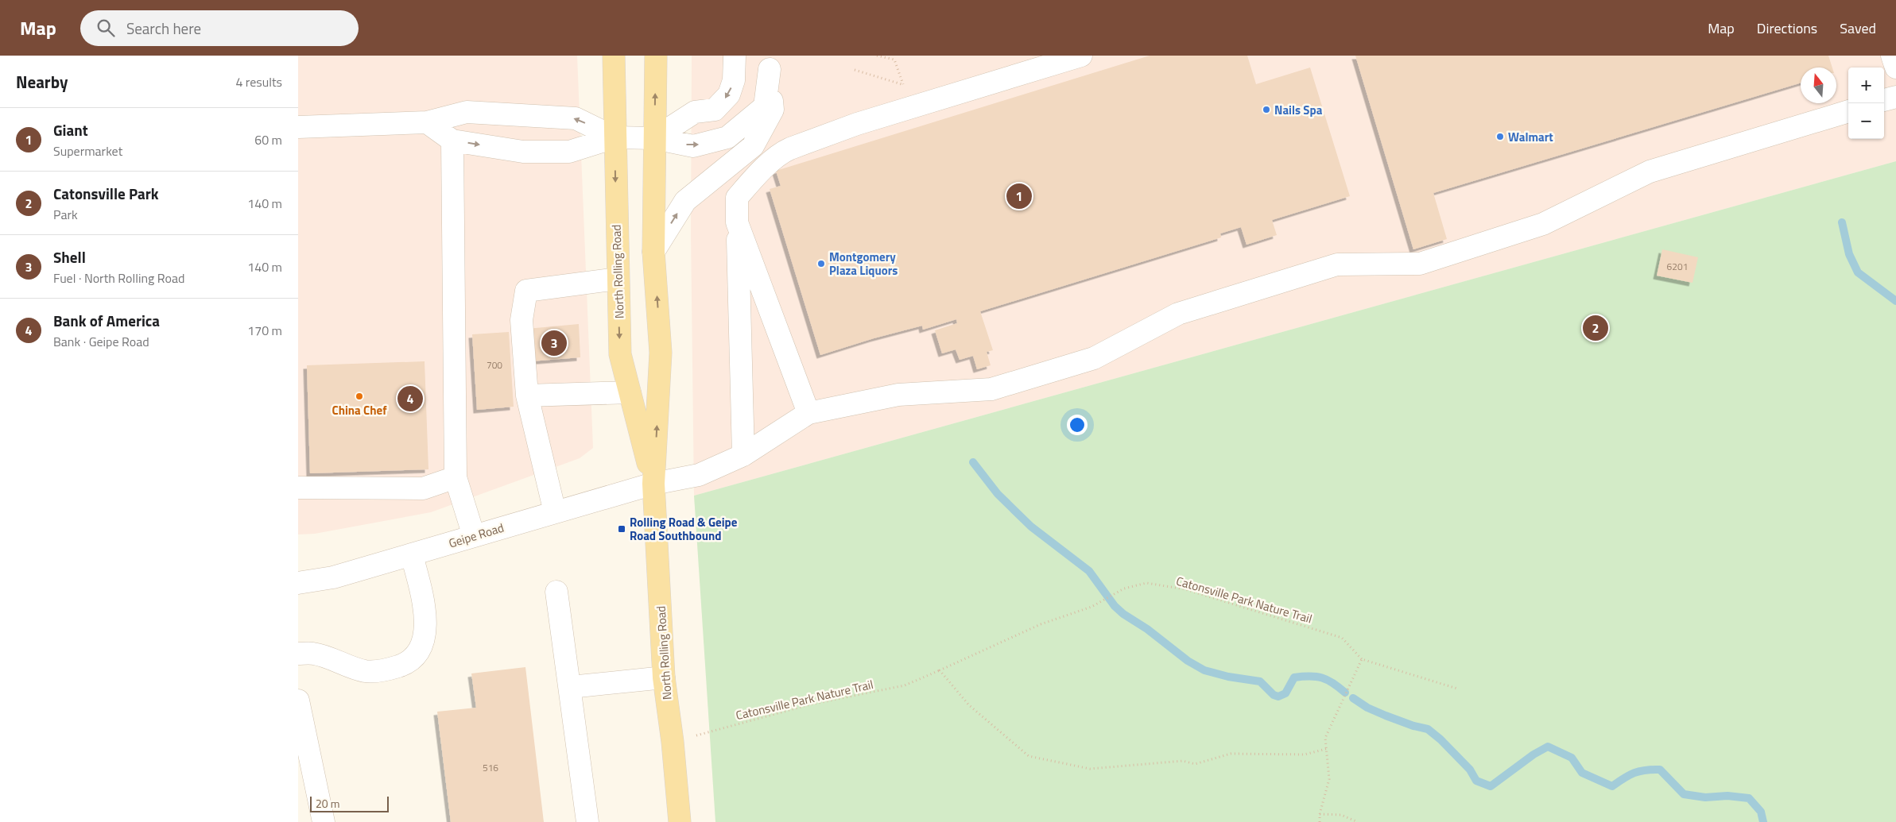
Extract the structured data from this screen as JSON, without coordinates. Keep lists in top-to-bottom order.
{
  "streets": {
    "main road": ["North Rolling Road"],
    "street": ["Geipe Road"],
    "path": ["Catonsville Park Nature Trail"]
  },
  "crossings": [
    ["North Rolling Road", "Geipe Road"],
    ["North Rolling Road", "Catonsville Park Nature Trail"]
  ],
  "places": {
    "other": [
      "Nails Spa",
      "Walmart",
      "Montgomery Plaza Liquors",
      "China Chef"
    ],
    "transit": ["Rolling Road & Geipe Road Southbound"]
  },
  "house_numbers": ["6201", "700", "516"],
  "scale_bar": "20 m",
  "north": "top",
  "page": {
    "header": "Map",
    "search": "Search here",
    "nav": ["Map", "Directions", "Saved"],
    "heading": ["Nearby", "4 results"],
    "map_buttons": ["+", "−"],
    "list": [
      {
        "mark": "1",
        "name": "Giant",
        "note": "Supermarket",
        "value": "60 m"
      },
      {
        "mark": "2",
        "name": "Catonsville Park",
        "note": "Park",
        "value": "140 m"
      },
      {
        "mark": "3",
        "name": "Shell",
        "note": "Fuel · North Rolling Road",
        "value": "140 m"
      },
      {
        "mark": "4",
        "name": "Bank of America",
        "note": "Bank · Geipe Road",
        "value": "170 m"
      }
    ],
    "pins": [
      "1",
      "2",
      "3",
      "4"
    ],
    "scale": "20 m"
  }
}
